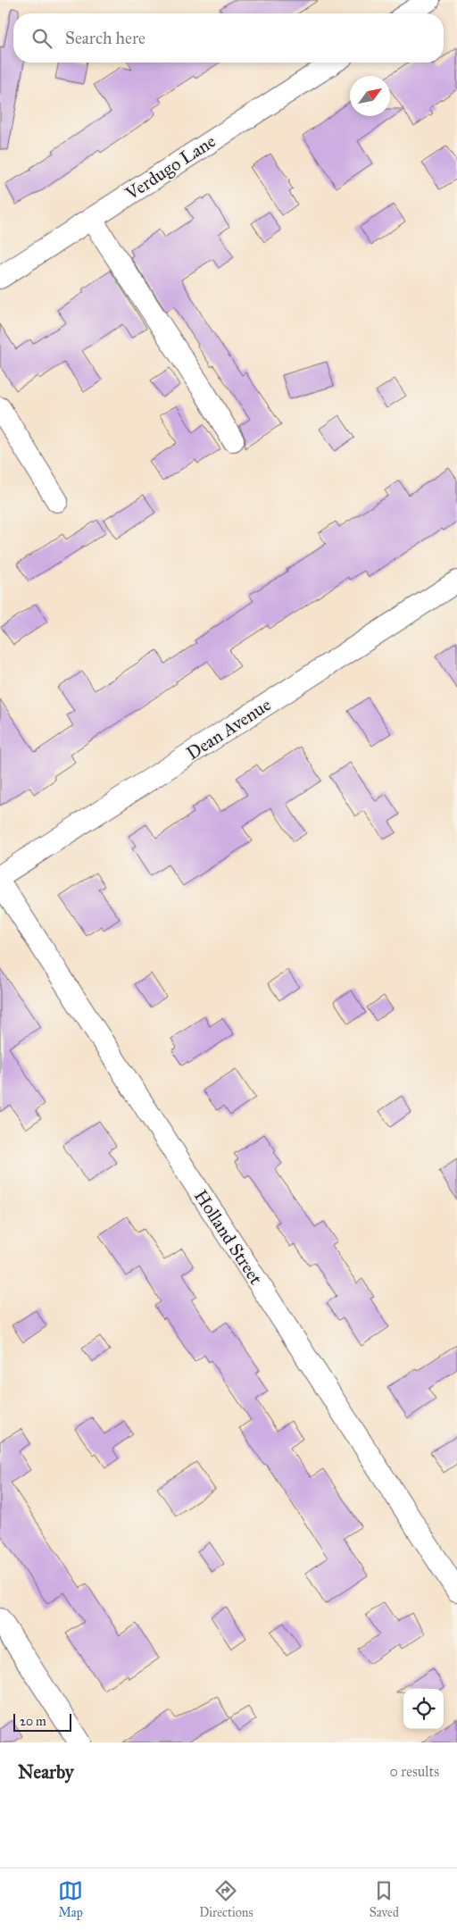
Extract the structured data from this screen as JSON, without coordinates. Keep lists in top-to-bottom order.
{
  "streets": {
    "street": ["Verdugo Lane", "Dean Avenue", "Holland Street"]
  },
  "scale_bar": "20 m",
  "north": "top right",
  "page": {
    "search": "Search here",
    "scale": "20 m",
    "heading": ["Nearby", "0 results"],
    "nav": ["Map", "Directions", "Saved"]
  }
}
